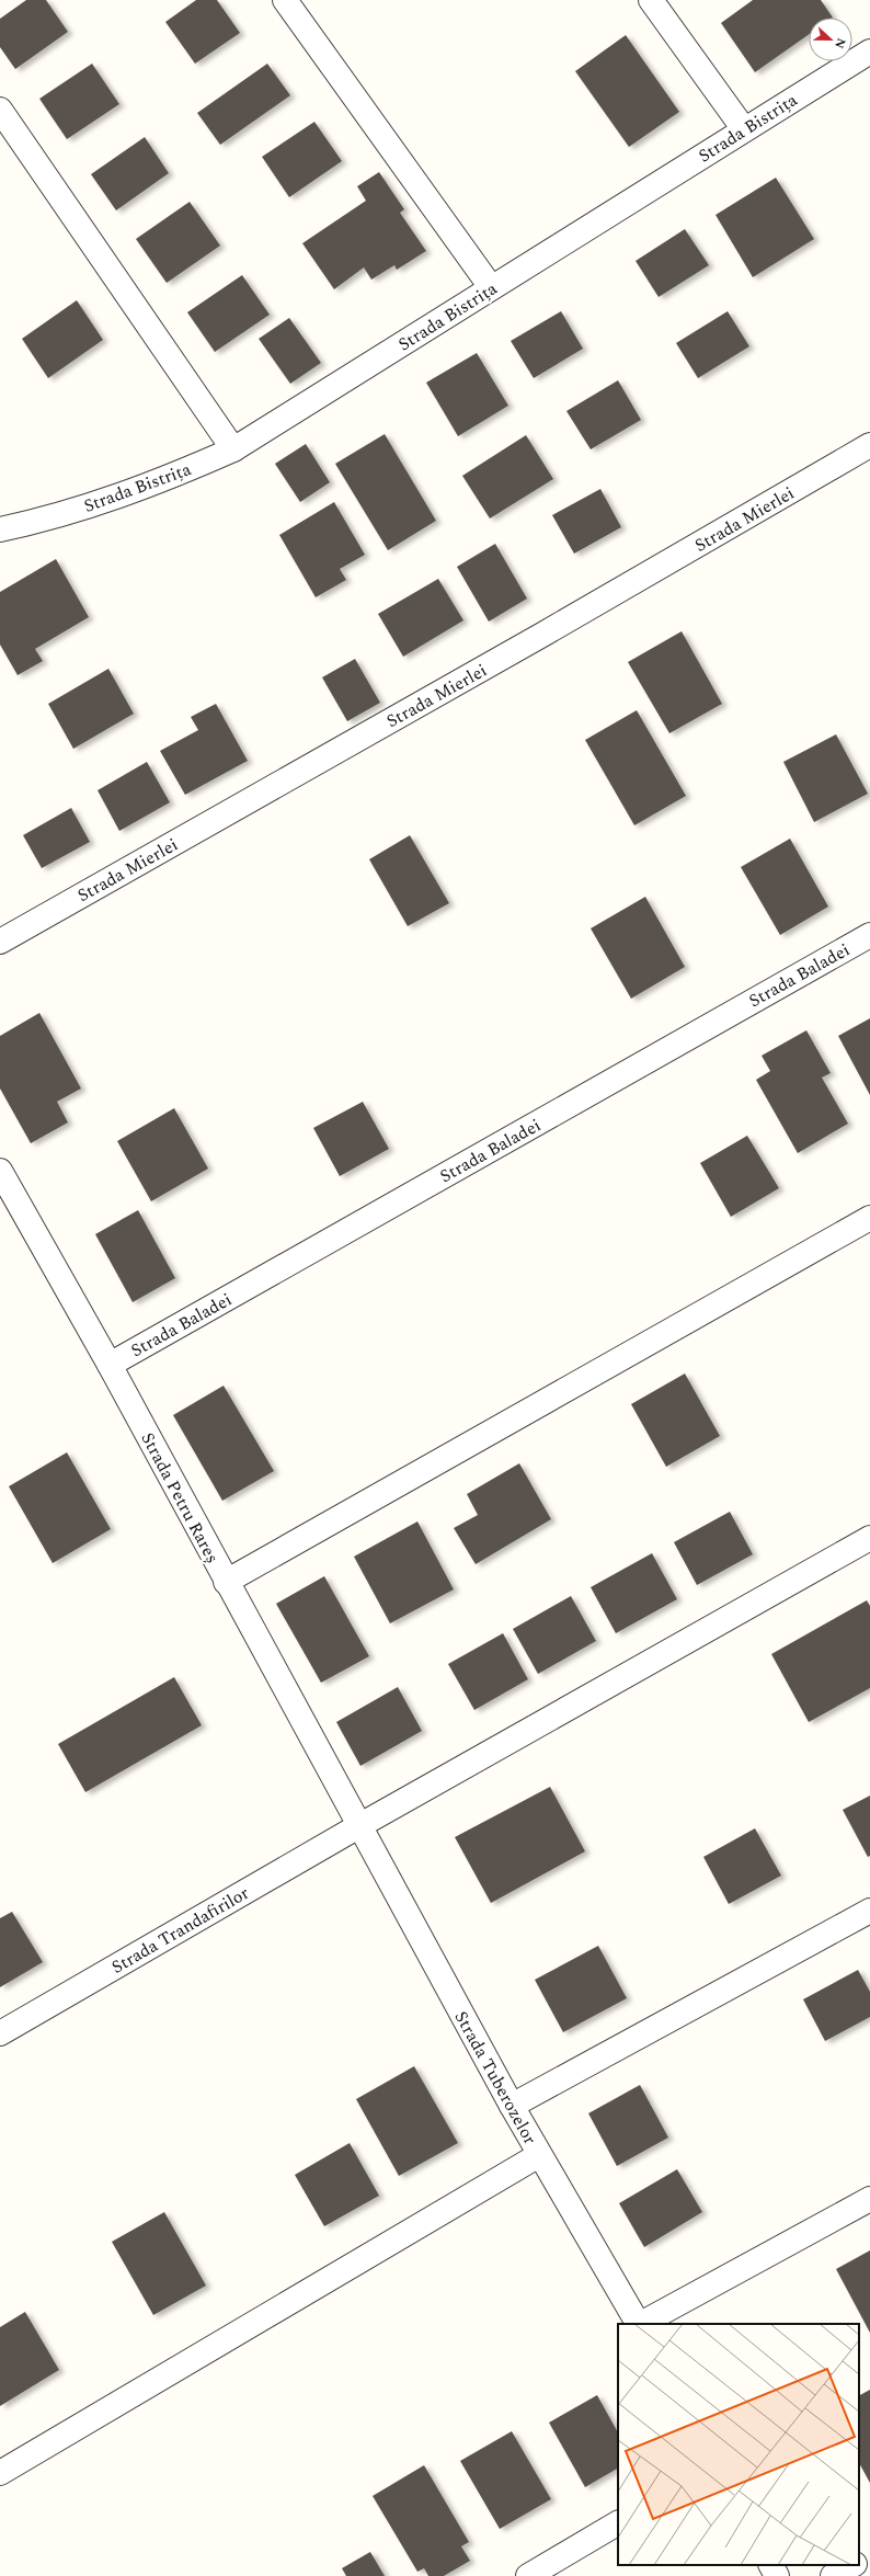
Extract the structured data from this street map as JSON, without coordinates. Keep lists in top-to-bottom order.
{
  "streets": {
    "street": [
      "Strada Bistrița",
      "Strada Mierlei",
      "Strada Baladei",
      "Strada Petru Rareș",
      "Strada Trandafirilor",
      "Strada Tuberozelor"
    ]
  },
  "crossings": [
    ["Strada Baladei", "Strada Petru Rareș"],
    ["Strada Petru Rareș", "Strada Trandafirilor"],
    ["Strada Petru Rareș", "Strada Tuberozelor"],
    ["Strada Trandafirilor", "Strada Tuberozelor"]
  ],
  "north": "right"
}
